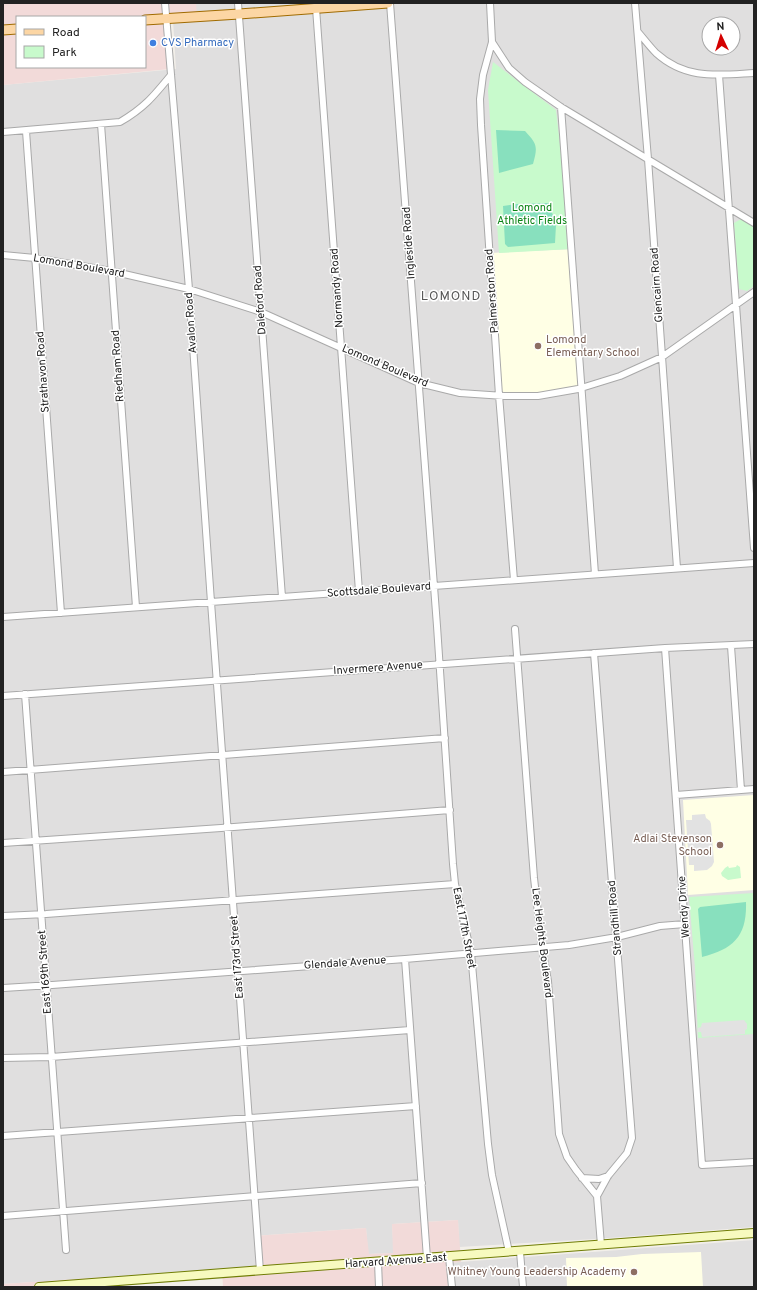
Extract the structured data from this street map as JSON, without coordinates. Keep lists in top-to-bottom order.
{
  "streets": {
    "main road": ["Harvard Avenue East"],
    "street": [
      "Ingleside Road",
      "Lomond Boulevard",
      "Glencairn Road",
      "Normandy Road",
      "Palmerston Road",
      "Daleford Road",
      "Avalon Road",
      "Riedham Road",
      "Strathavon Road",
      "Scottsdale Boulevard",
      "Invermere Avenue",
      "Wendy Drive",
      "Strandhill Road",
      "East 177th Street",
      "Lee Heights Boulevard",
      "East 173rd Street",
      "Glendale Avenue",
      "East 169th Street"
    ]
  },
  "crossings": [
    ["Ingleside Road", "Lomond Boulevard"],
    ["Ingleside Road", "Scottsdale Boulevard"],
    ["Ingleside Road", "East 177th Street"],
    ["Lomond Boulevard", "Glencairn Road"],
    ["Lomond Boulevard", "Normandy Road"],
    ["Lomond Boulevard", "Palmerston Road"],
    ["Lomond Boulevard", "Daleford Road"],
    ["Lomond Boulevard", "Avalon Road"],
    ["Lomond Boulevard", "Riedham Road"],
    ["Lomond Boulevard", "Strathavon Road"],
    ["Glencairn Road", "Scottsdale Boulevard"],
    ["Normandy Road", "Scottsdale Boulevard"],
    ["Palmerston Road", "Scottsdale Boulevard"],
    ["Daleford Road", "Scottsdale Boulevard"],
    ["Avalon Road", "Scottsdale Boulevard"],
    ["Avalon Road", "East 173rd Street"],
    ["Riedham Road", "Scottsdale Boulevard"],
    ["Strathavon Road", "Scottsdale Boulevard"],
    ["Invermere Avenue", "Wendy Drive"],
    ["Invermere Avenue", "Strandhill Road"],
    ["Invermere Avenue", "East 177th Street"],
    ["Invermere Avenue", "Lee Heights Boulevard"],
    ["Invermere Avenue", "East 173rd Street"],
    ["Invermere Avenue", "East 169th Street"],
    ["Wendy Drive", "Glendale Avenue"],
    ["Strandhill Road", "Lee Heights Boulevard"],
    ["Strandhill Road", "Glendale Avenue"],
    ["East 177th Street", "Glendale Avenue"],
    ["East 177th Street", "Harvard Avenue East"],
    ["Lee Heights Boulevard", "Glendale Avenue"],
    ["East 173rd Street", "Glendale Avenue"],
    ["East 173rd Street", "Harvard Avenue East"],
    ["Glendale Avenue", "East 169th Street"]
  ],
  "districts": ["LOMOND"],
  "parks": ["Lomond Athletic Fields"],
  "places": [
    "CVS Pharmacy",
    "Lomond Elementary School",
    "Adlai Stevenson School",
    "Whitney Young Leadership Academy"
  ],
  "legend": ["Road", "Park"],
  "north": "top"
}
